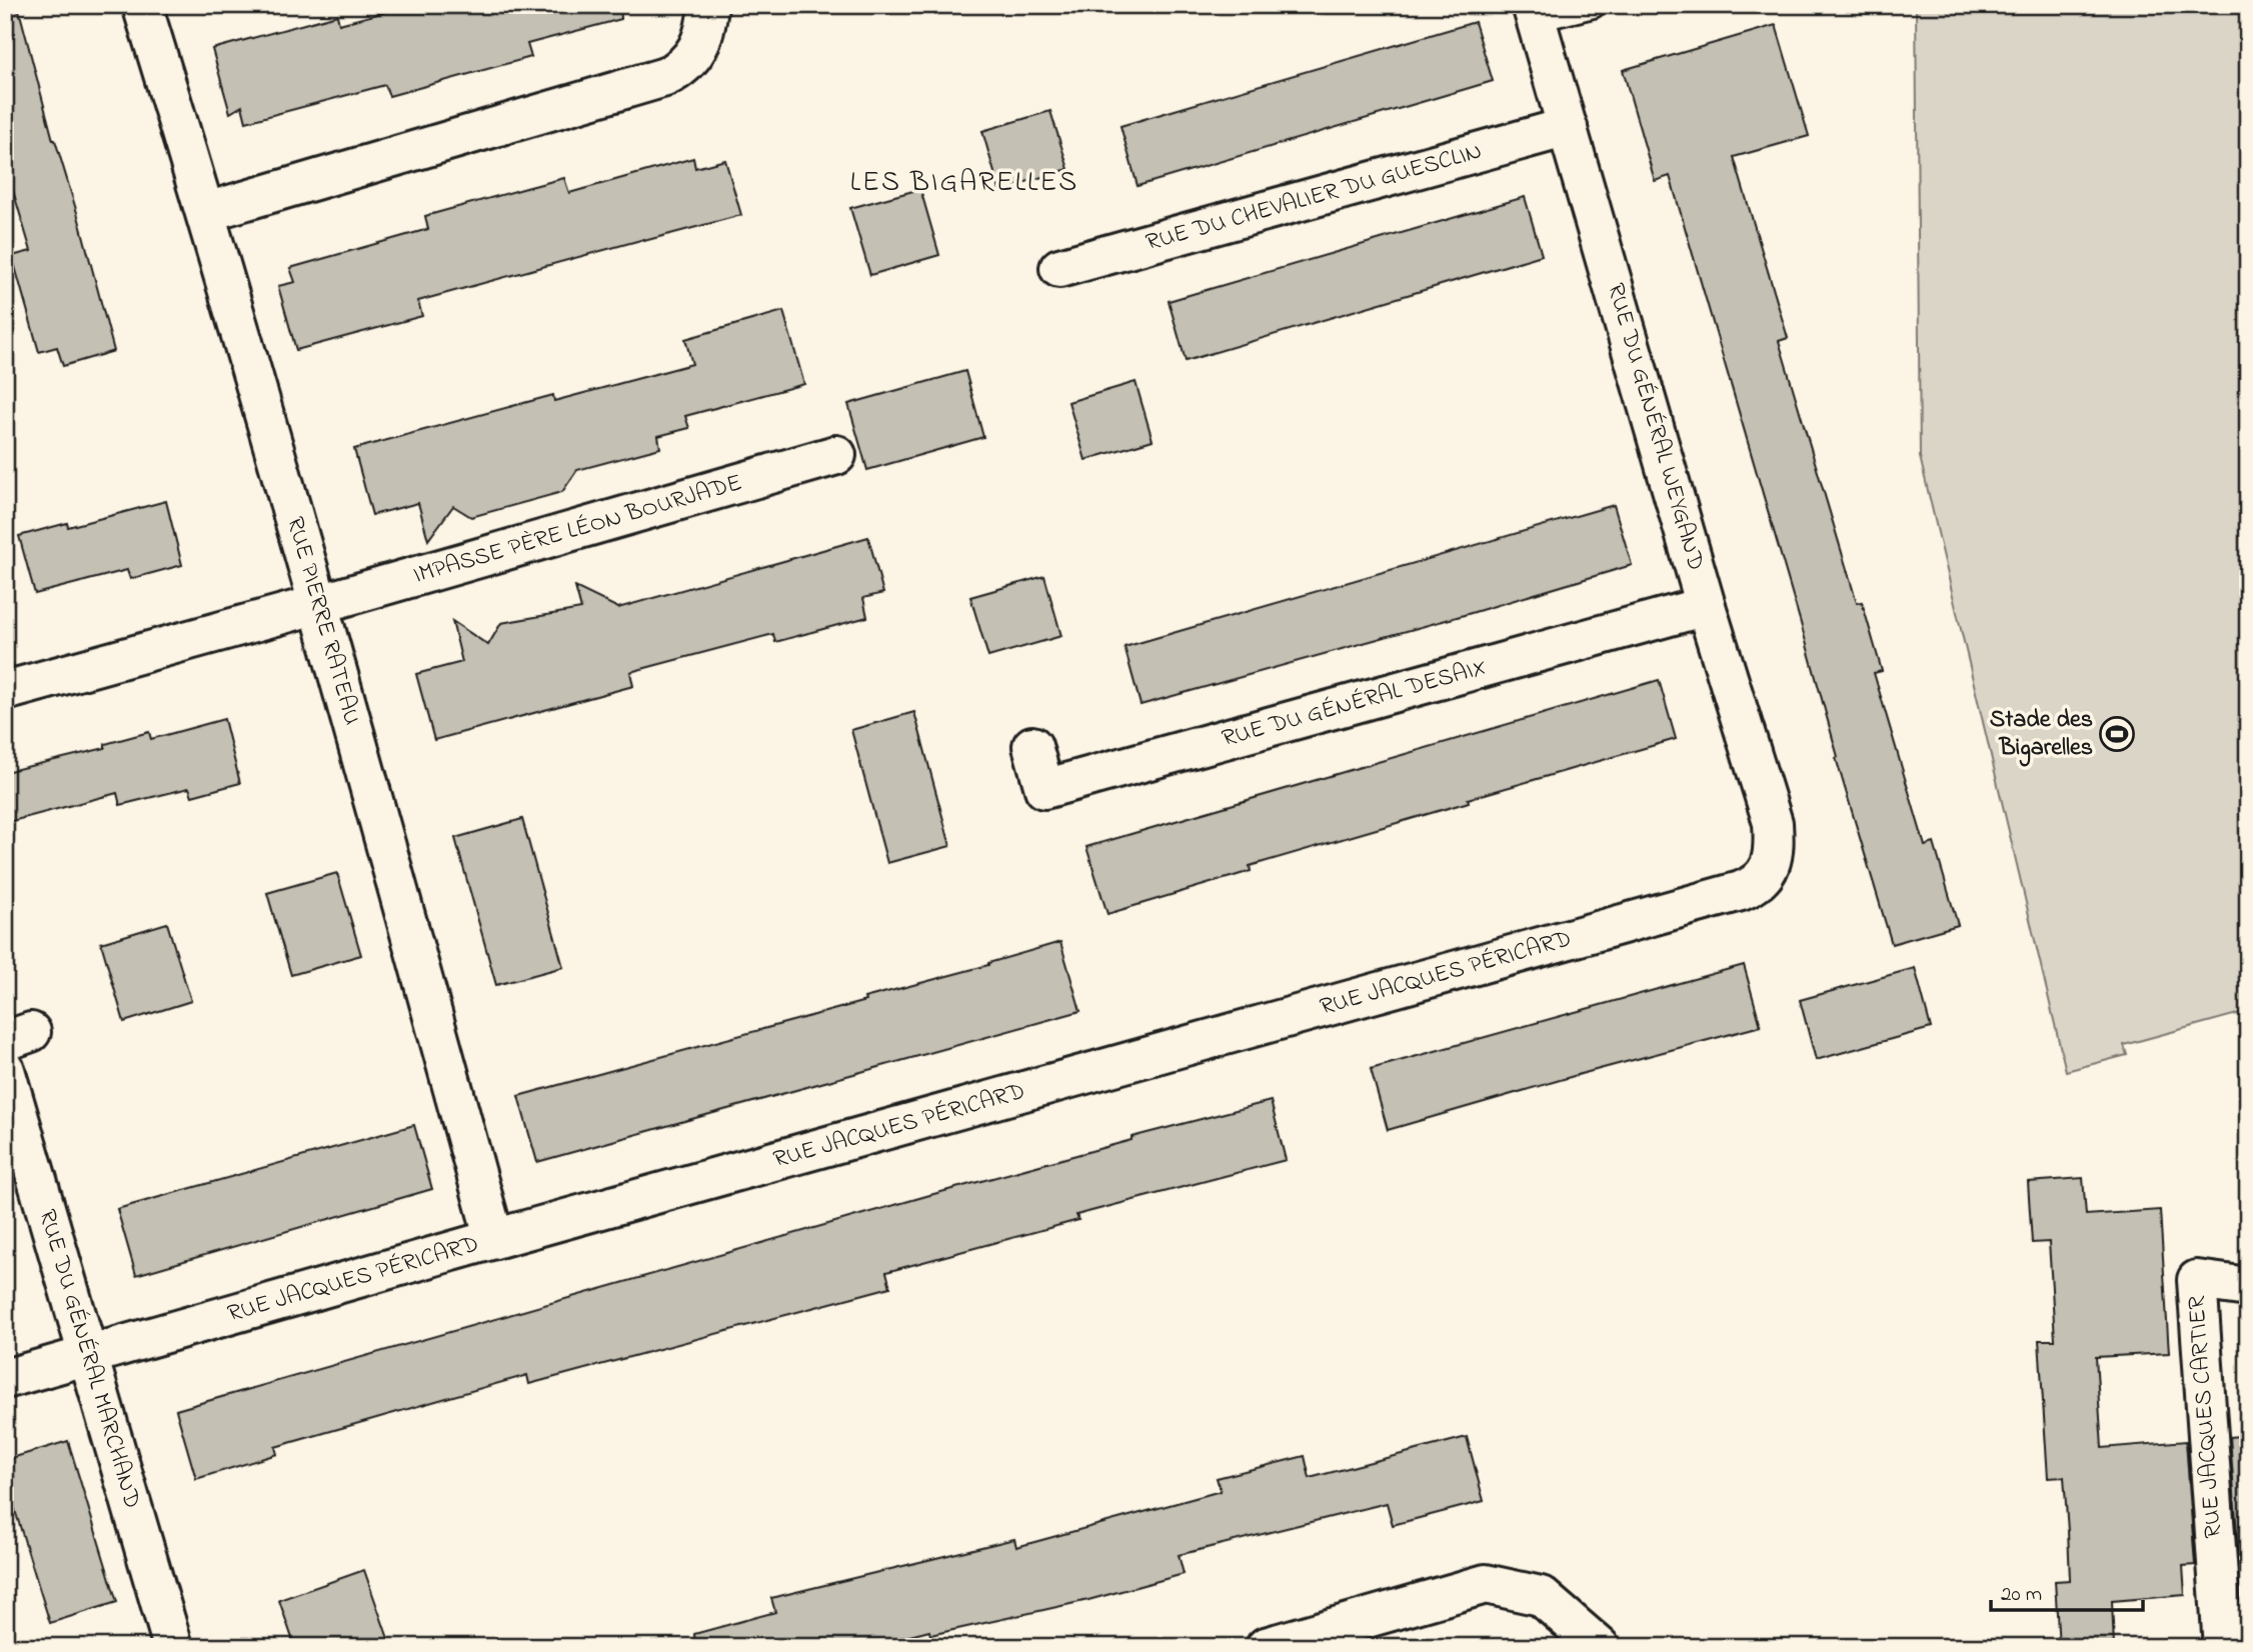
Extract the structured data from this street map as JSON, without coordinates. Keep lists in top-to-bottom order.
{
  "streets": {
    "street": [
      "RUE DU CHEVALIER DU GUESCLIN",
      "RUE DU GÉNÉRAL WEYGAND",
      "IMPASSE PÈRE LÉON BOURJADE",
      "RUE PIERRE RATEAU",
      "RUE DU GÉNÉRAL DESAIX",
      "RUE JACQUES PÉRICARD",
      "RUE DU GÉNÉRAL MARCHAND",
      "RUE JACQUES CARTIER"
    ]
  },
  "crossings": [
    ["RUE DU CHEVALIER DU GUESCLIN", "RUE DU GÉNÉRAL WEYGAND"],
    ["RUE DU GÉNÉRAL WEYGAND", "RUE DU GÉNÉRAL DESAIX"],
    ["RUE DU GÉNÉRAL WEYGAND", "RUE JACQUES PÉRICARD"],
    ["IMPASSE PÈRE LÉON BOURJADE", "RUE PIERRE RATEAU"],
    ["RUE PIERRE RATEAU", "RUE JACQUES PÉRICARD"],
    ["RUE JACQUES PÉRICARD", "RUE DU GÉNÉRAL MARCHAND"]
  ],
  "districts": ["LES BIGARELLES"],
  "places": {
    "sports": ["Stade des Bigarelles"]
  },
  "scale_bar": "20 m"
}
